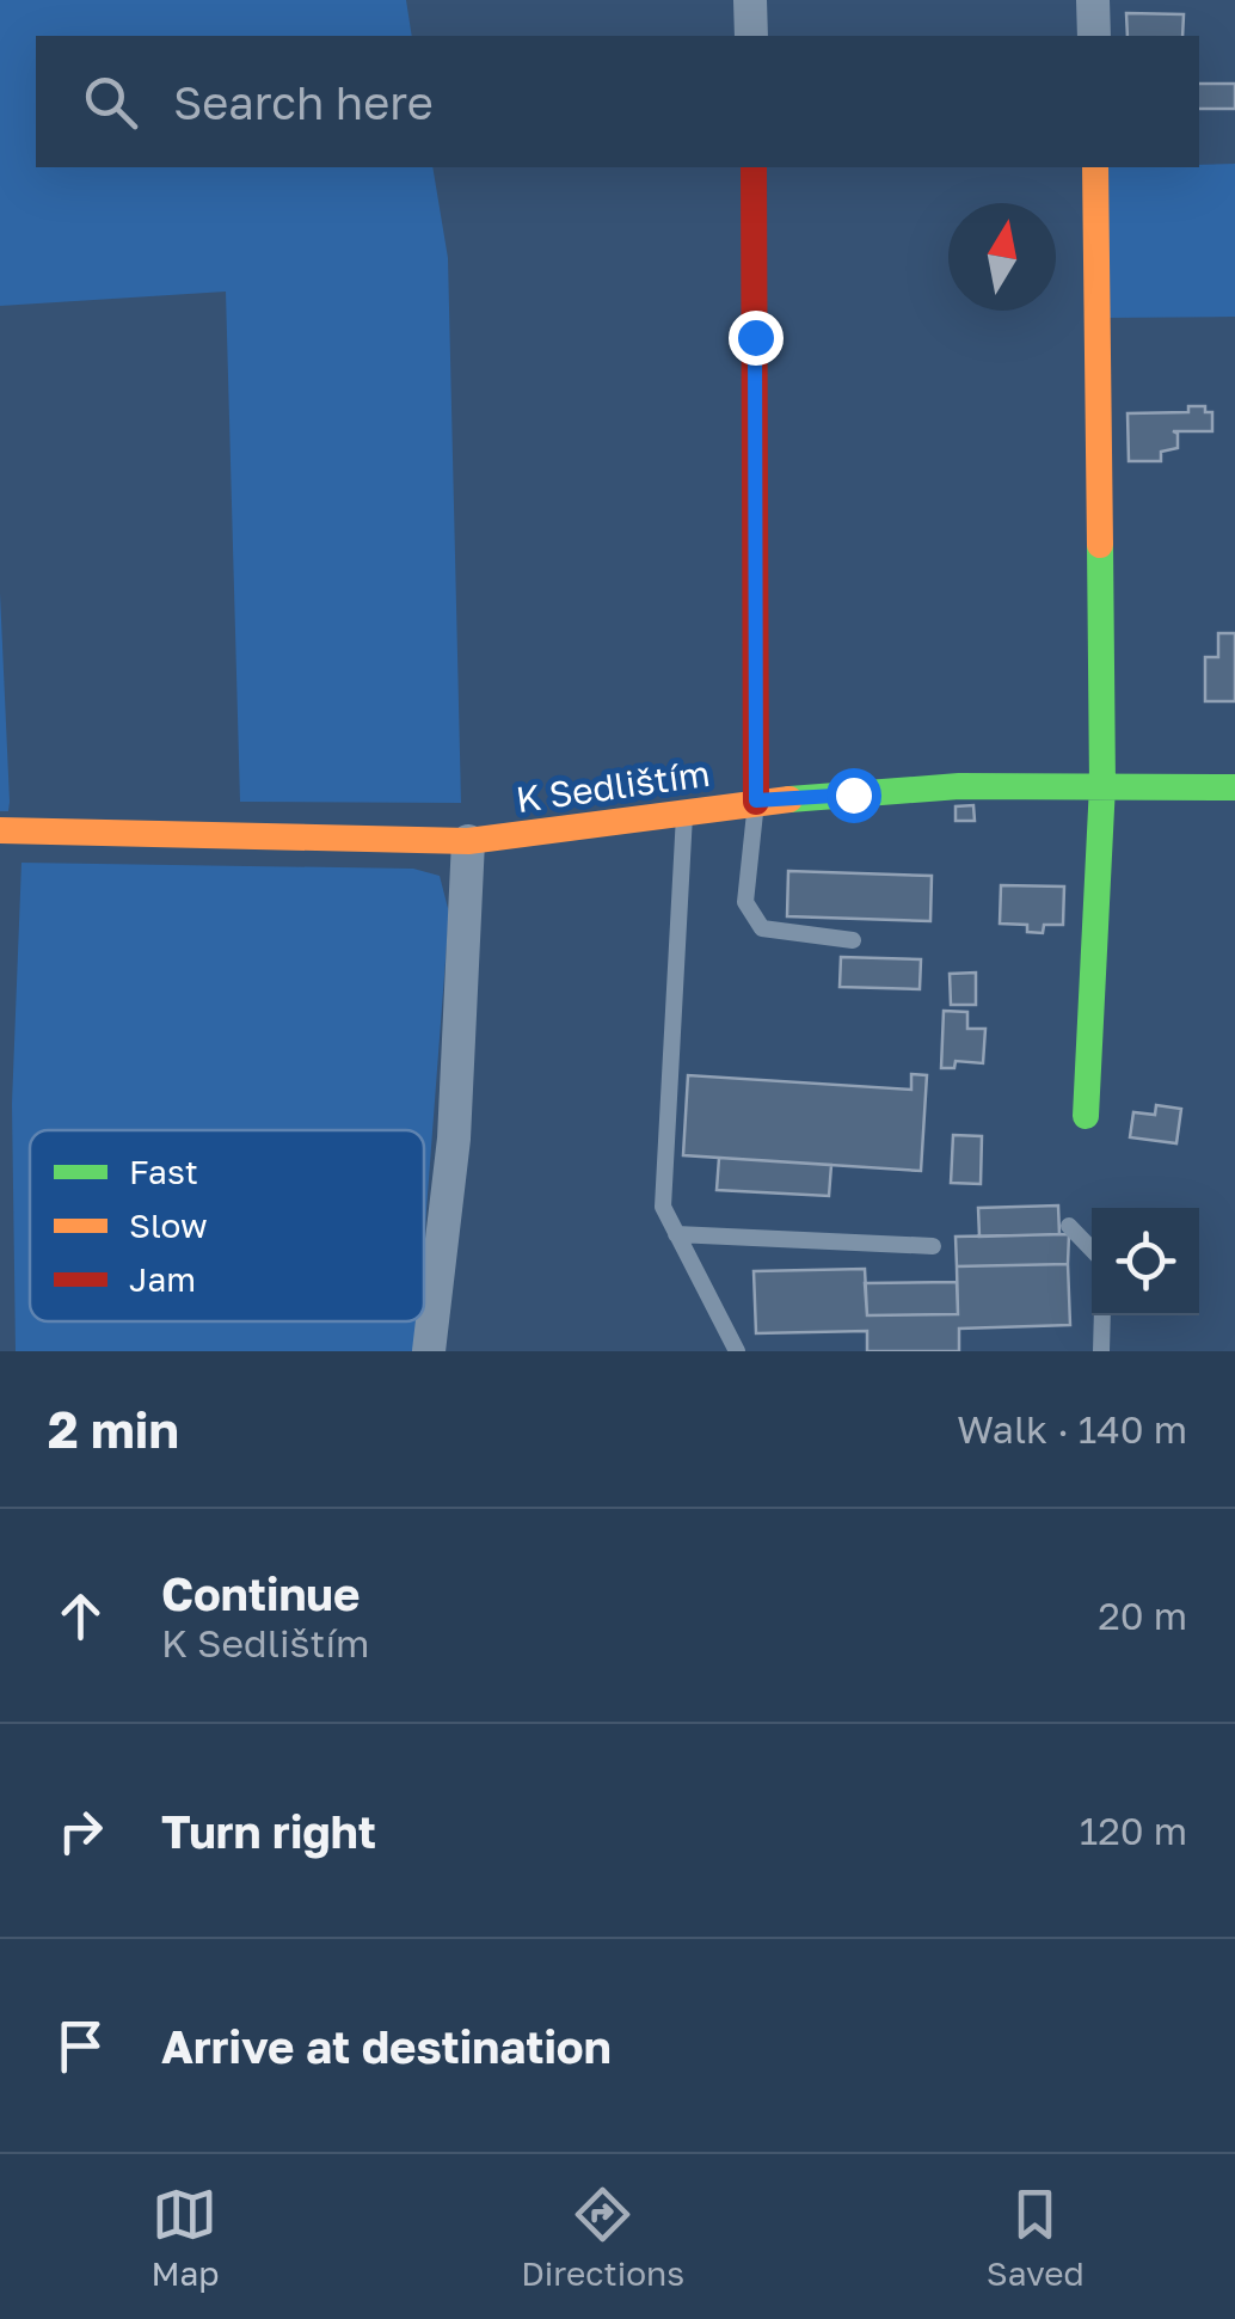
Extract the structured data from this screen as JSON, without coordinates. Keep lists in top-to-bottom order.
{
  "streets": {
    "street": ["K Sedlištím"]
  },
  "legend": ["Fast", "Slow", "Jam"],
  "north": "top",
  "page": {
    "search": "Search here",
    "heading": ["2 min", "Walk · 140 m"],
    "list": [
      ["Continue", "K Sedlištím", "20 m"],
      ["Turn right", "120 m"],
      "Arrive at destination"
    ],
    "nav": ["Map", "Directions", "Saved"]
  }
}
